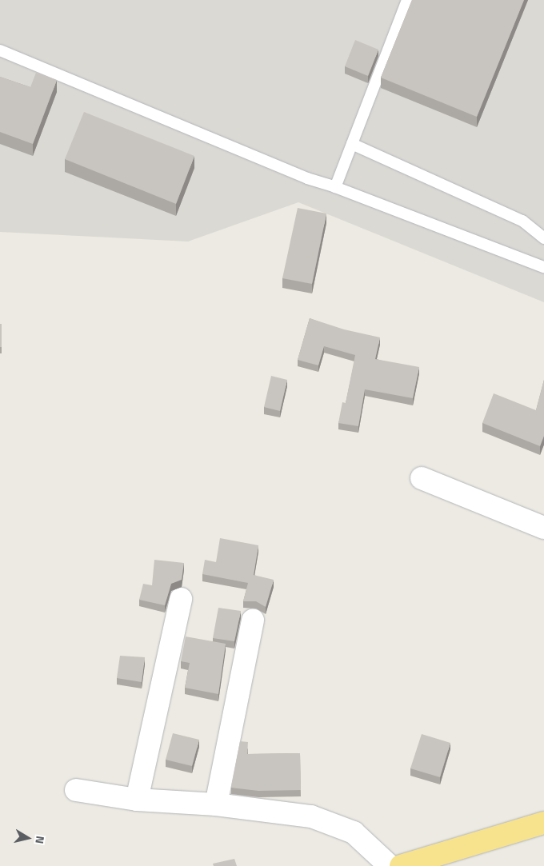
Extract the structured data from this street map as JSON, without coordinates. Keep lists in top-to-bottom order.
{
  "north": "right"
}
